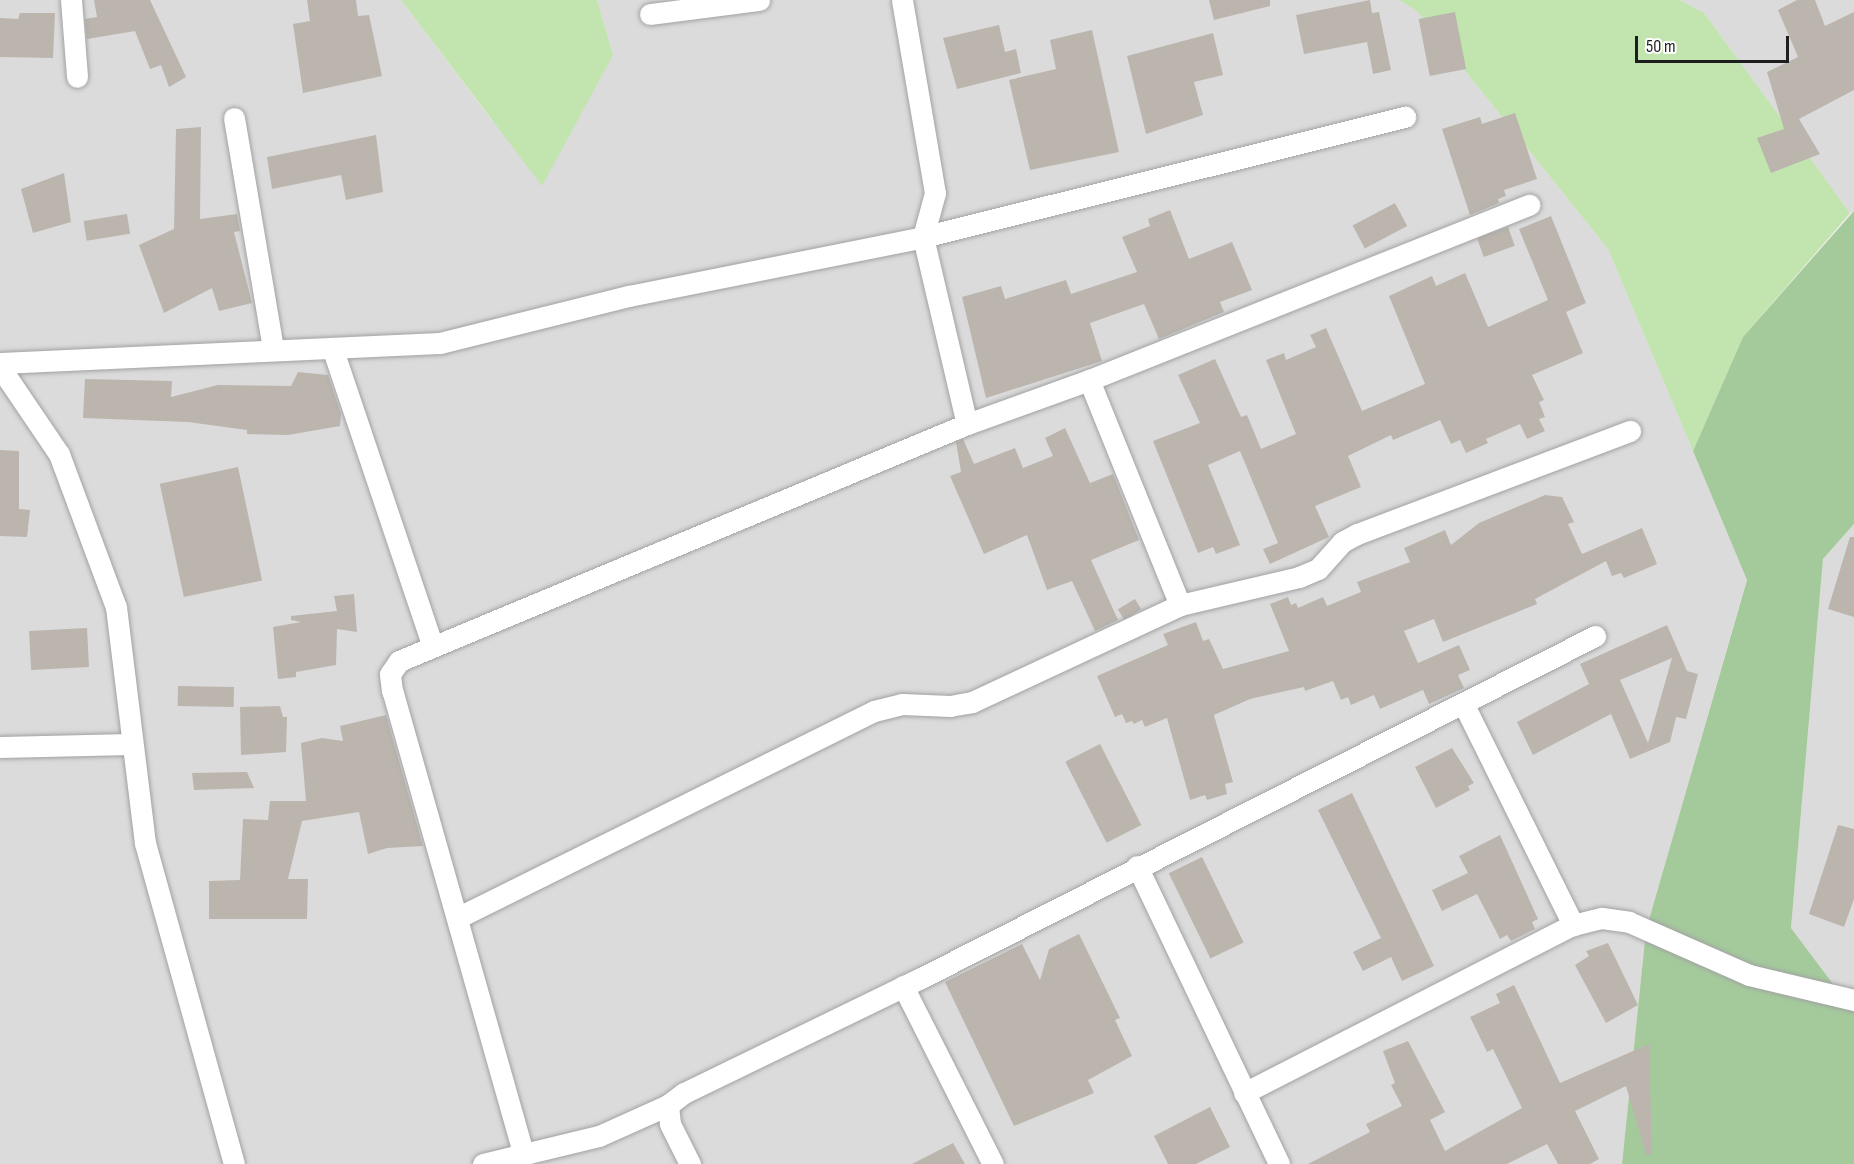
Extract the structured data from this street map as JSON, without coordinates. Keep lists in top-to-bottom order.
{
  "scale_bar": "50 m"
}
